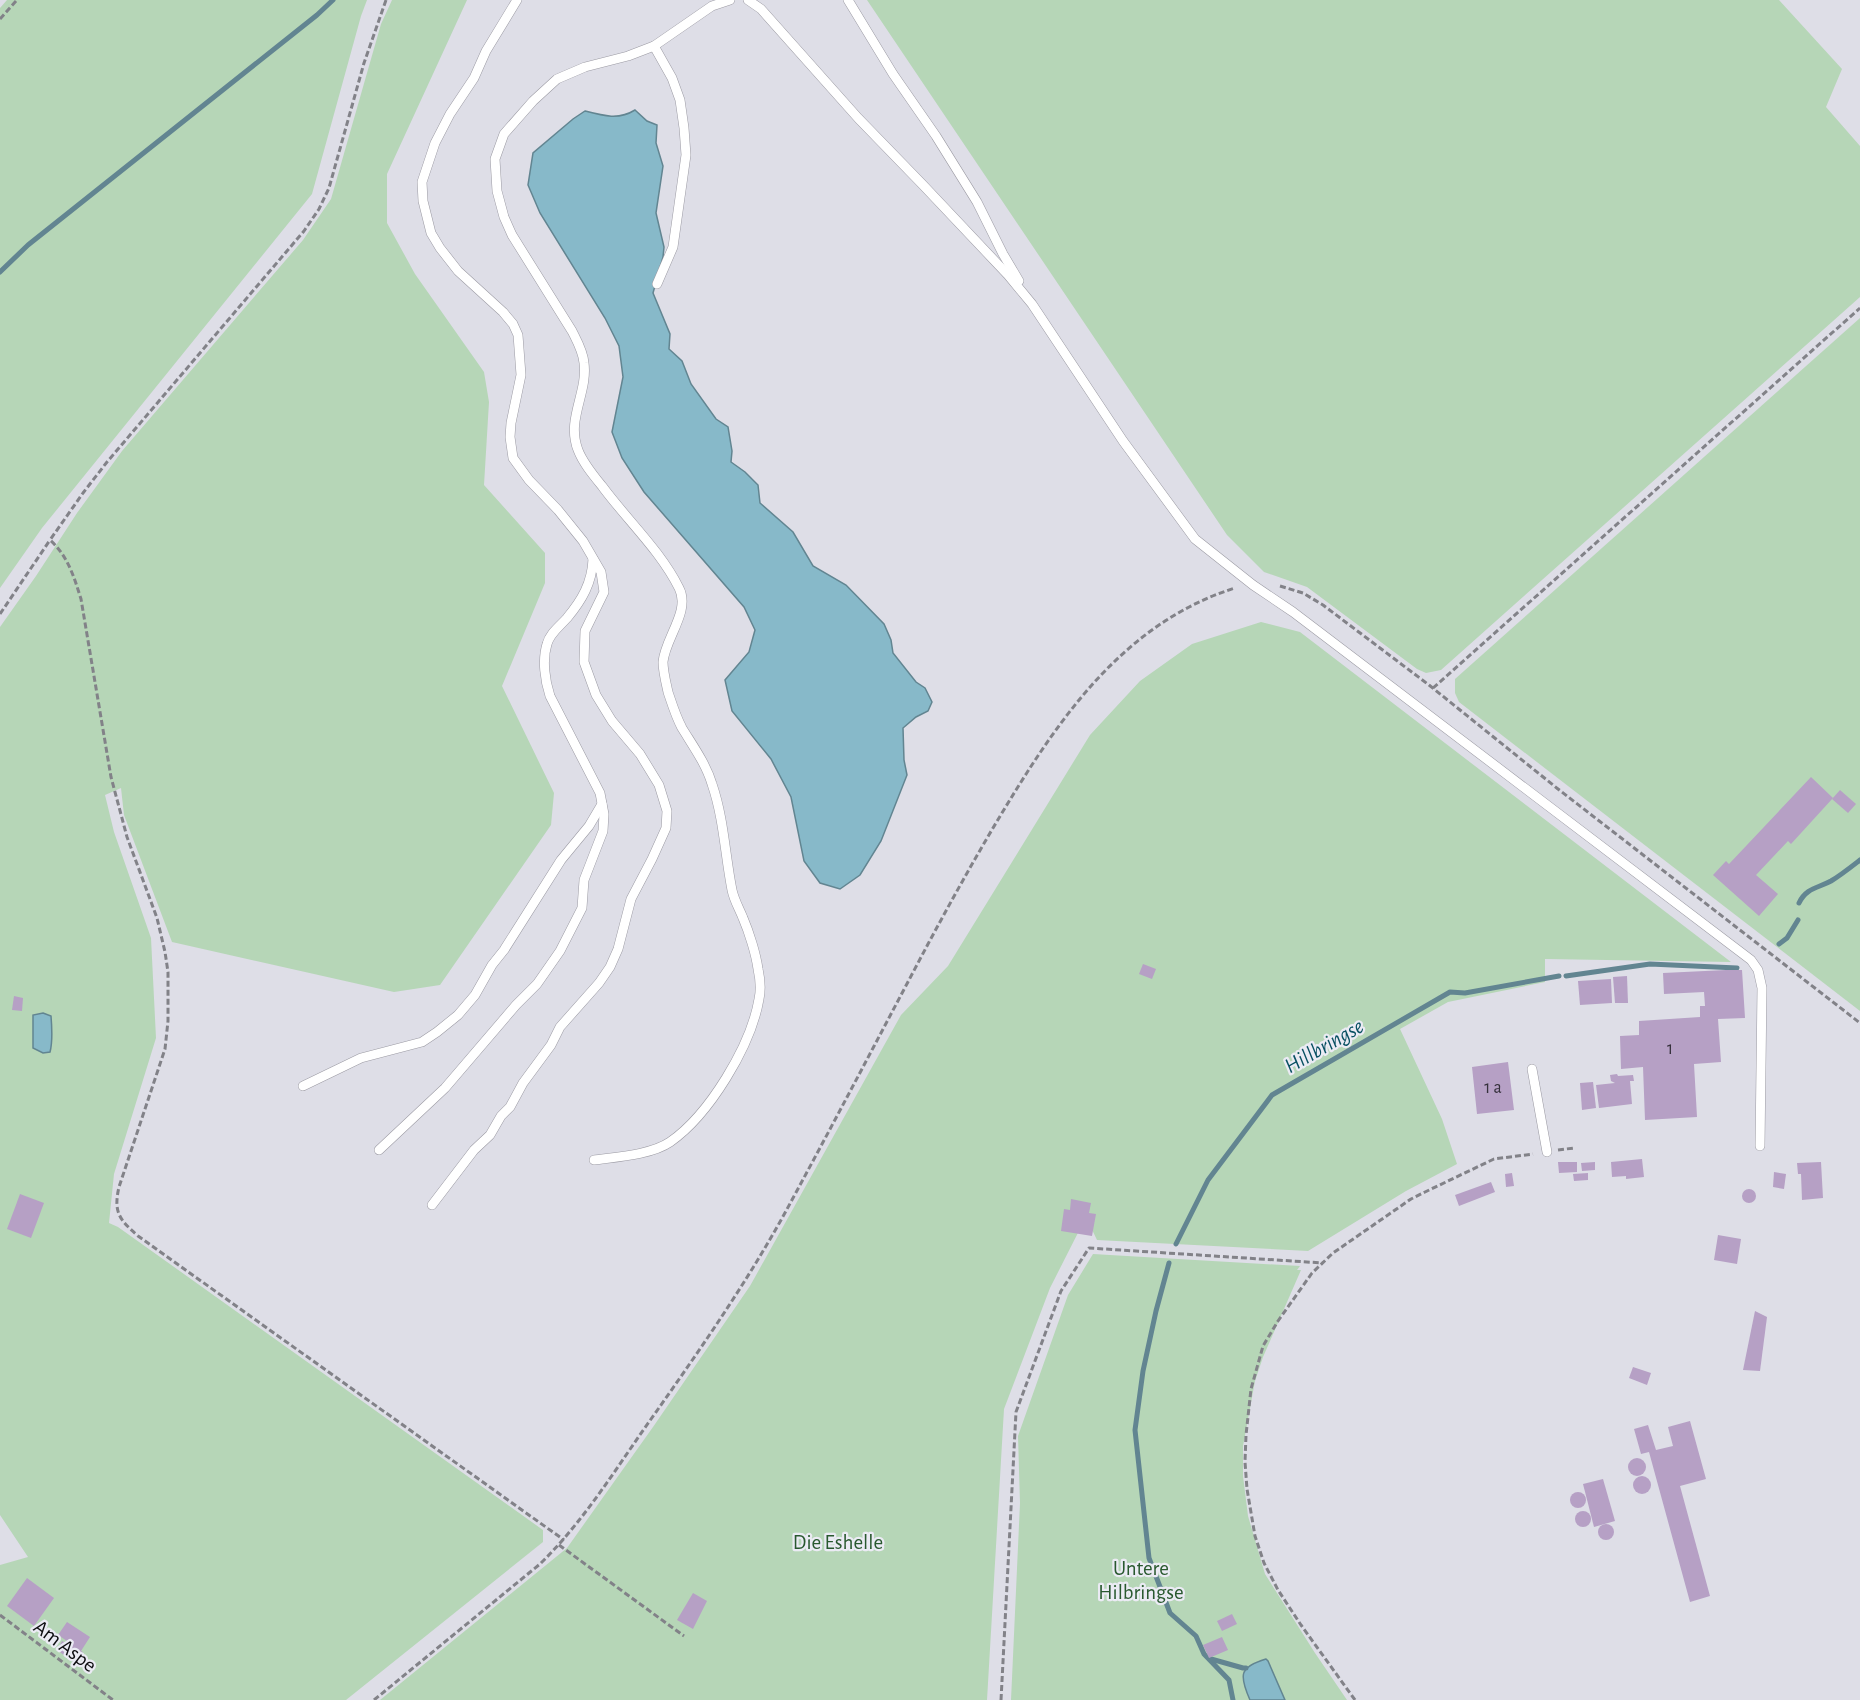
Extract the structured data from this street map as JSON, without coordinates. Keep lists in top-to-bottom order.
{
  "streets": {
    "path": ["Am Aspe"]
  },
  "water": ["Hillbringse"],
  "parks": ["Die Eshelle", "Untere Hilbringse"],
  "house_numbers": ["1", "1 a"]
}
